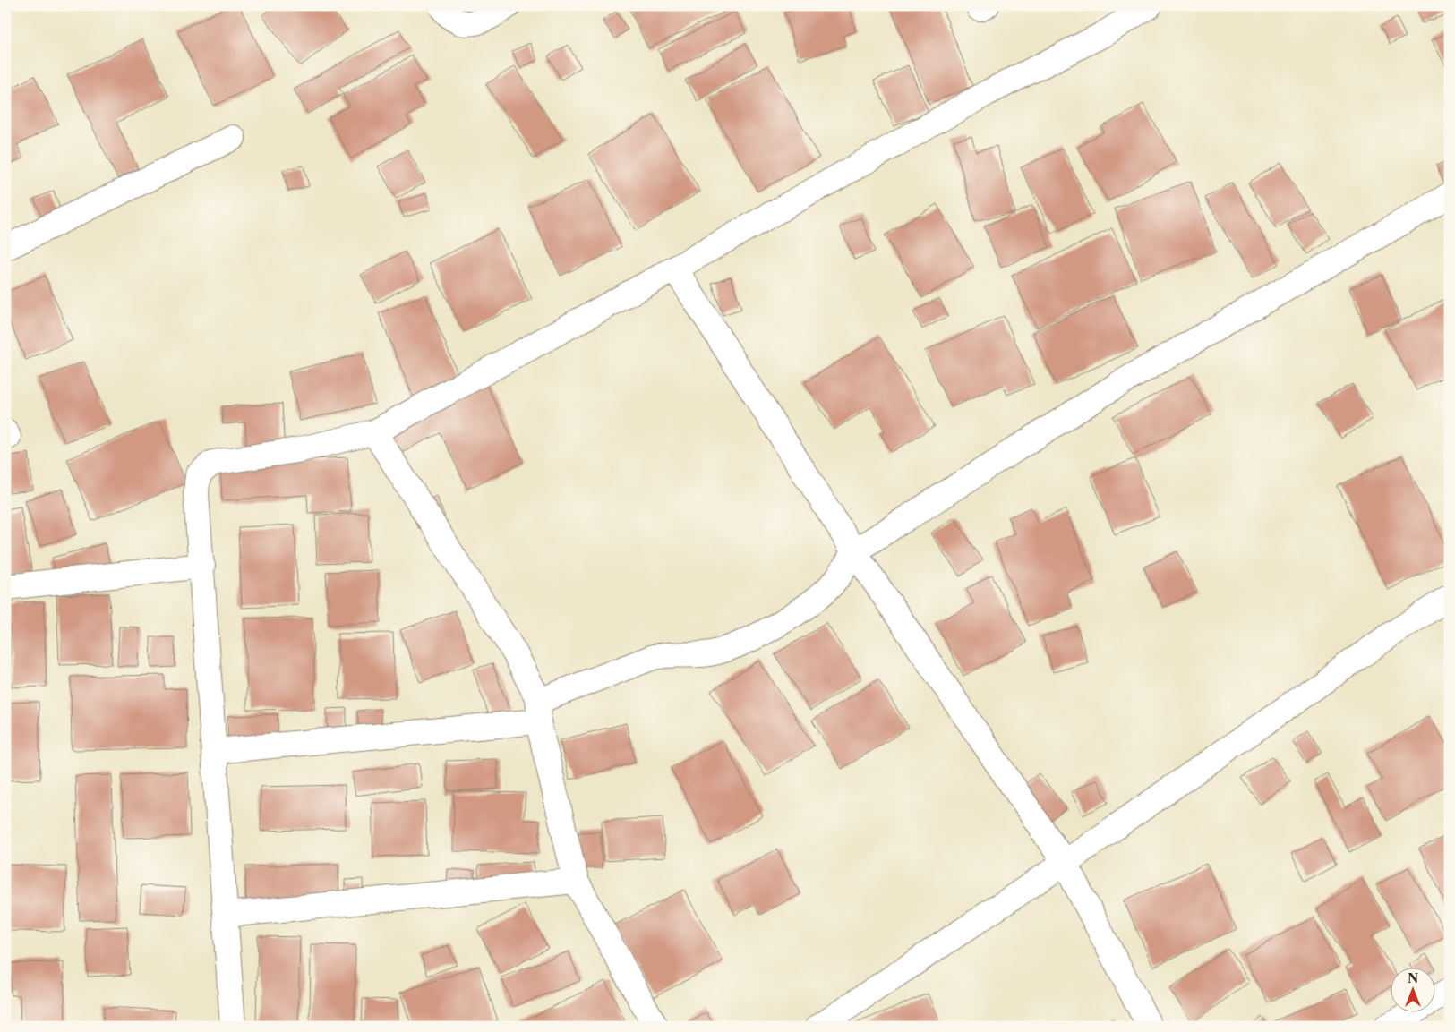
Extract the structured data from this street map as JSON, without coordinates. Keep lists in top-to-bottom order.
{
  "north": "top"
}
